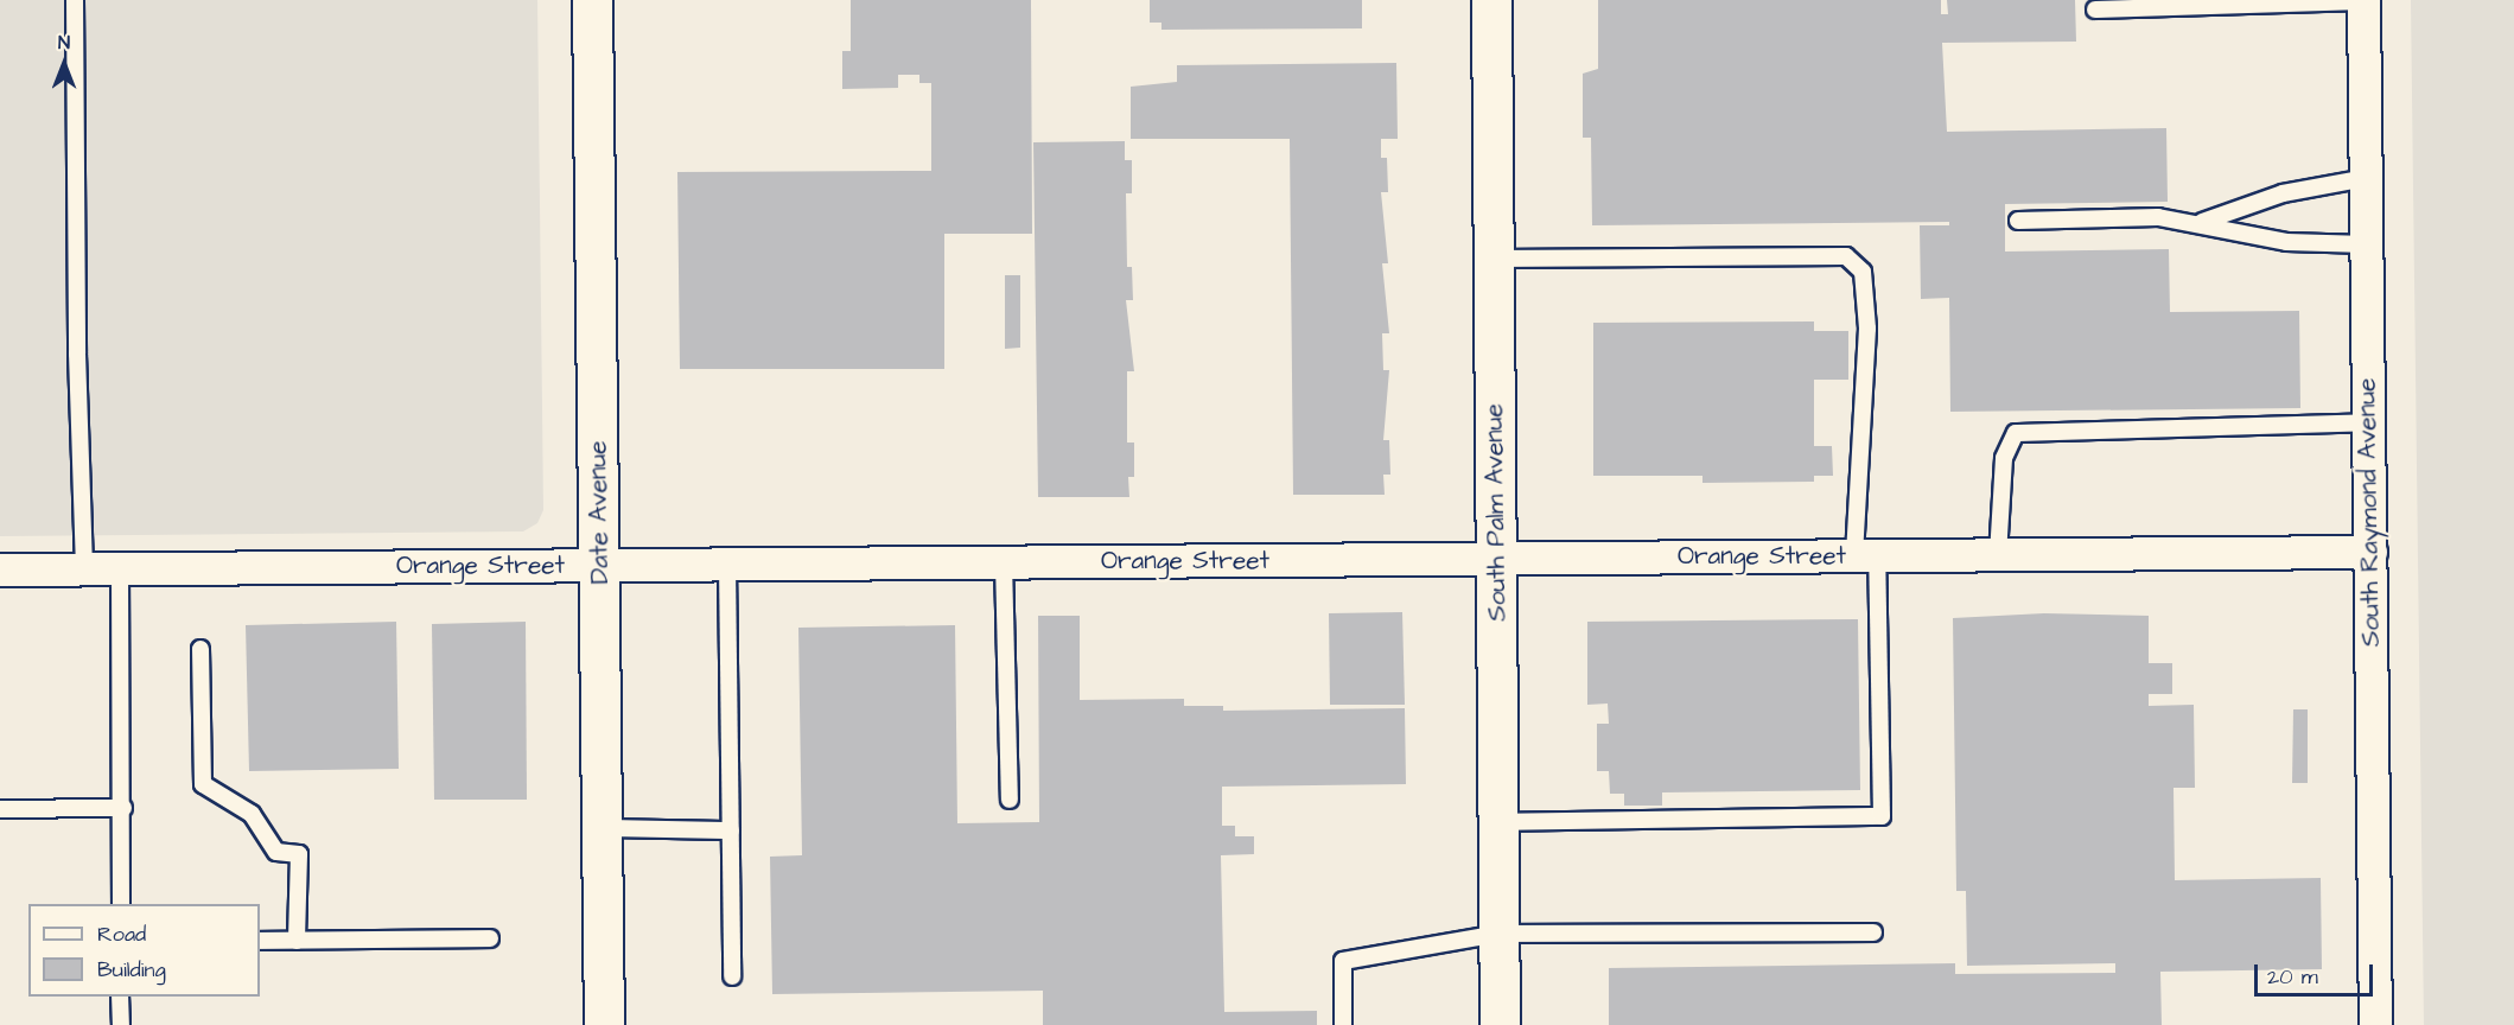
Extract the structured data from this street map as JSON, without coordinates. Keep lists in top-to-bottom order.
{
  "streets": {
    "street": [
      "Date Avenue",
      "South Palm Avenue",
      "South Raymond Avenue",
      "Orange Street"
    ]
  },
  "crossings": [
    ["Date Avenue", "Orange Street"],
    ["South Palm Avenue", "Orange Street"],
    ["South Raymond Avenue", "Orange Street"]
  ],
  "legend": ["Road", "Building"],
  "scale_bar": "20 m",
  "north": "top"
}
